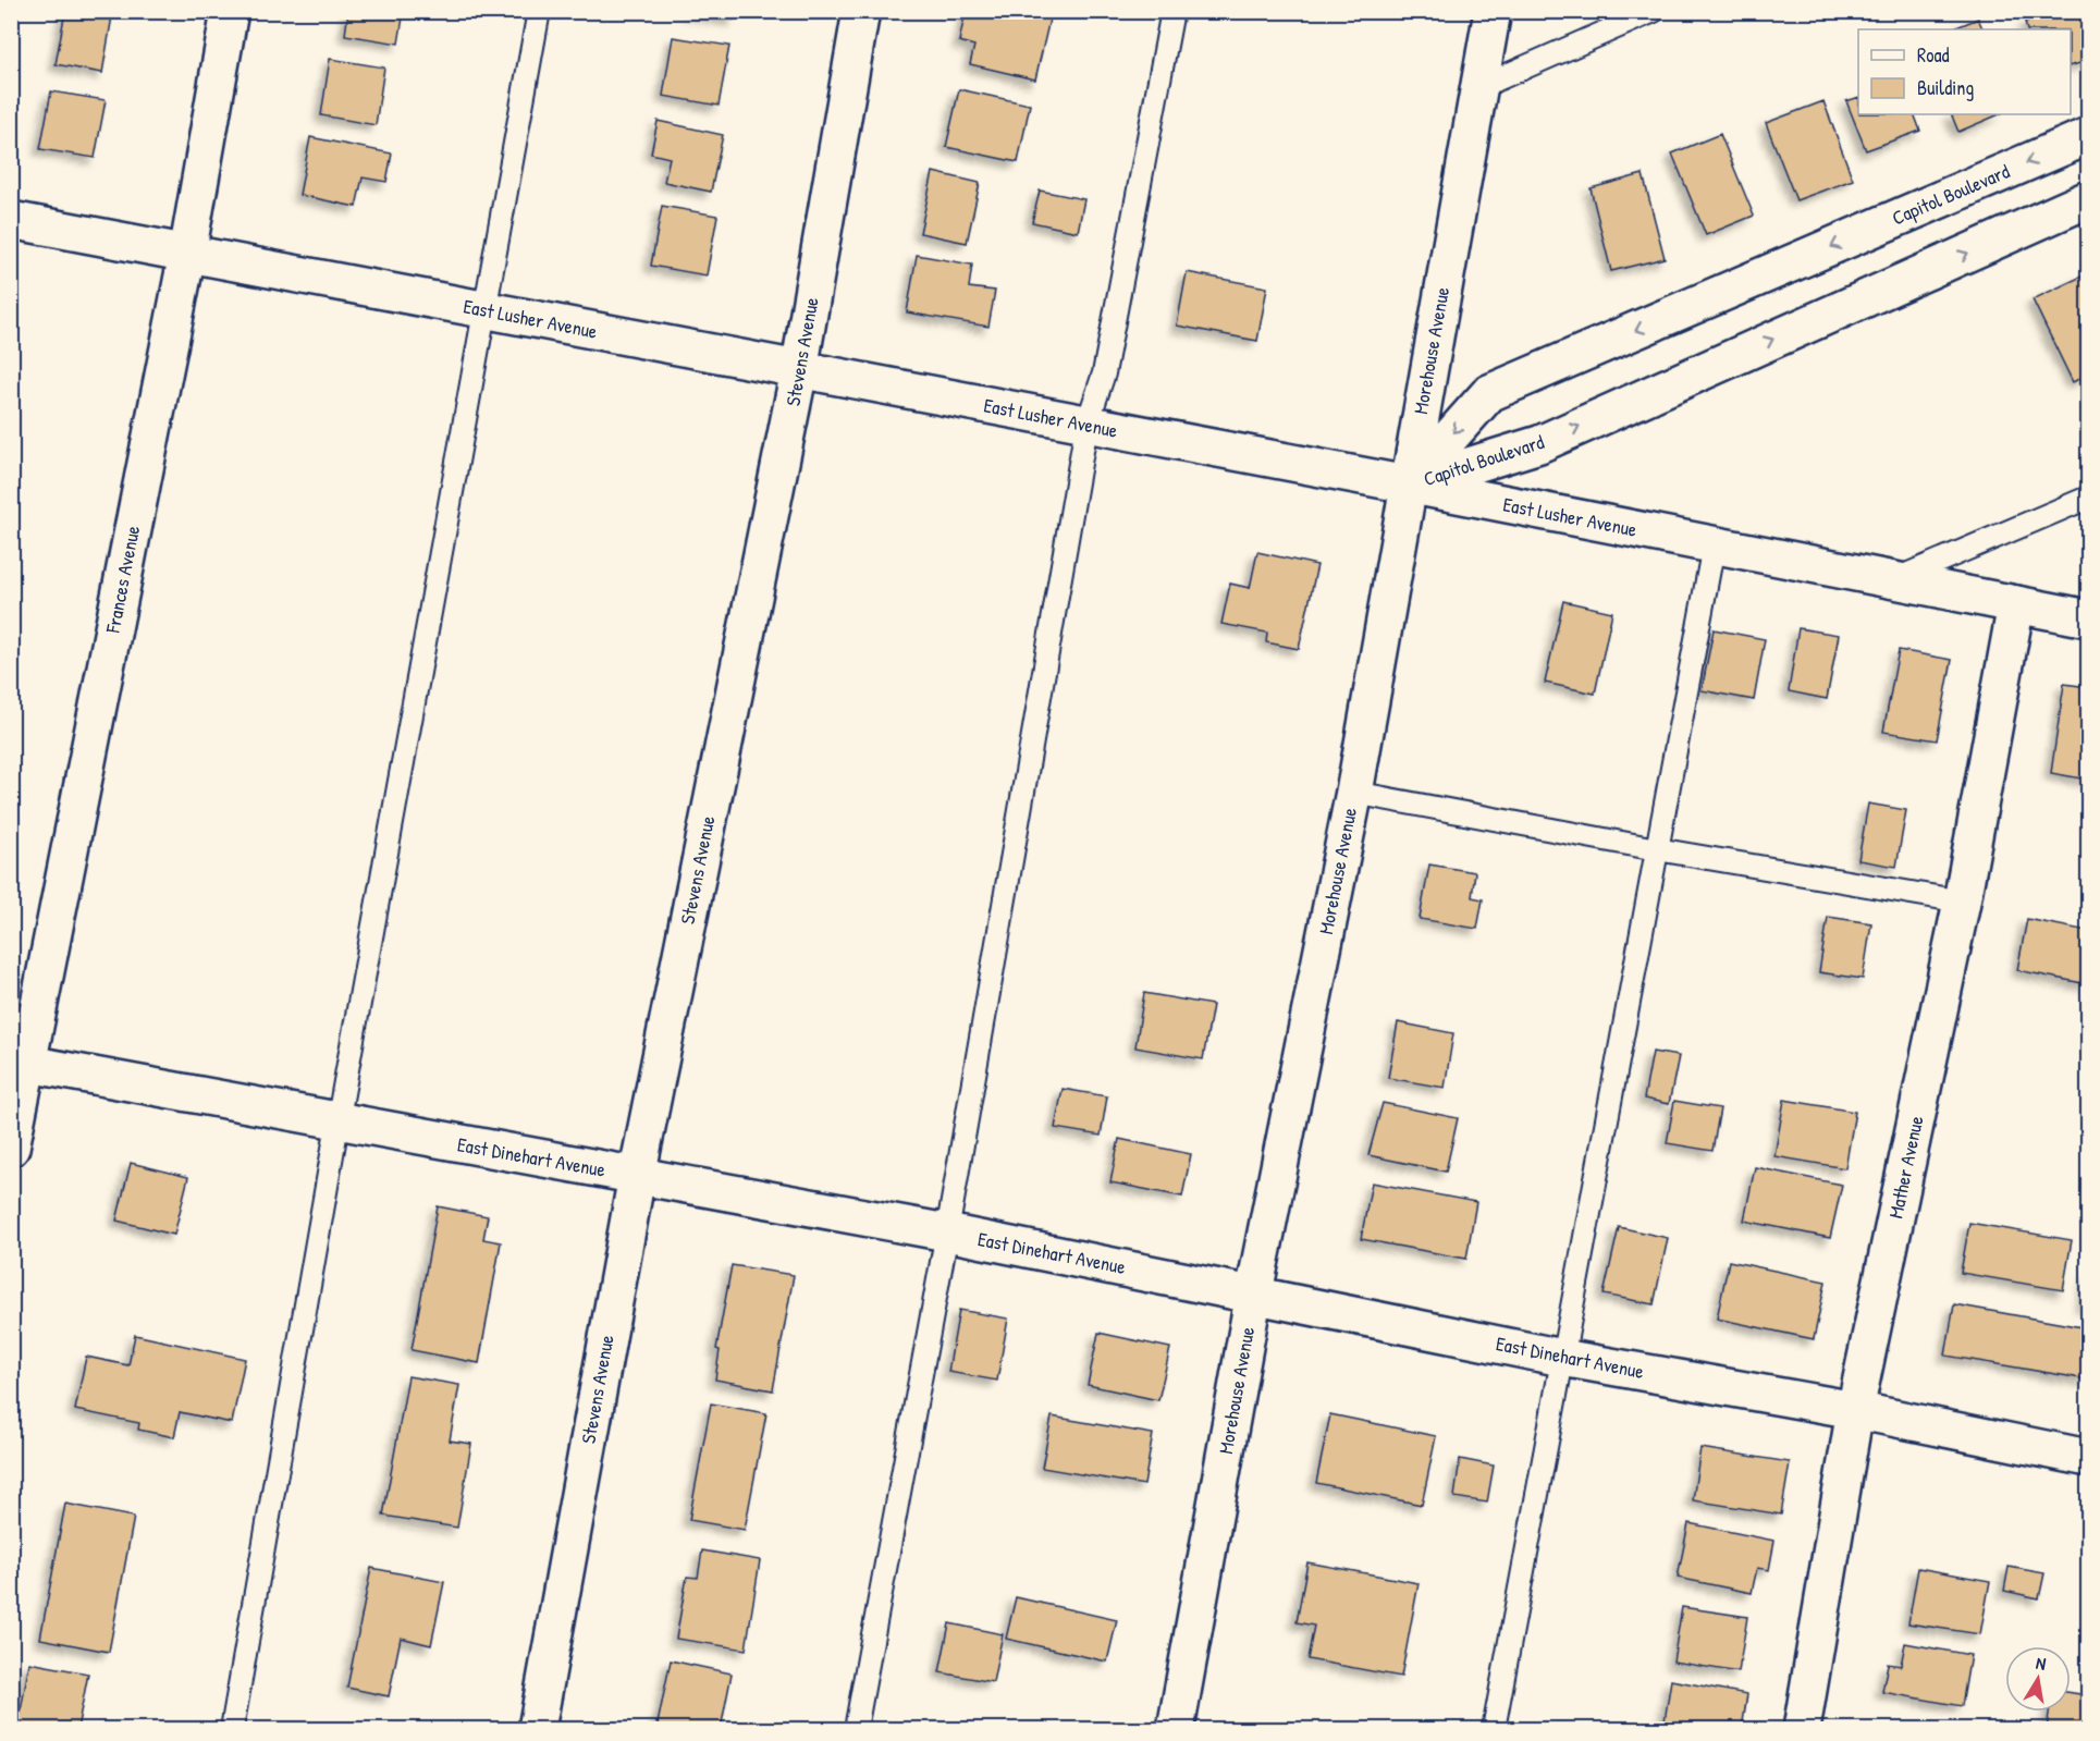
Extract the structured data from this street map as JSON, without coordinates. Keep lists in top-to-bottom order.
{
  "streets": {
    "street": [
      "Capitol Boulevard",
      "East Lusher Avenue",
      "Morehouse Avenue",
      "Stevens Avenue",
      "Frances Avenue",
      "East Dinehart Avenue",
      "Mather Avenue"
    ]
  },
  "crossings": [
    ["Capitol Boulevard", "East Lusher Avenue"],
    ["Capitol Boulevard", "Morehouse Avenue"],
    ["East Lusher Avenue", "Morehouse Avenue"],
    ["East Lusher Avenue", "Stevens Avenue"],
    ["East Lusher Avenue", "Frances Avenue"],
    ["East Lusher Avenue", "Mather Avenue"],
    ["Morehouse Avenue", "East Dinehart Avenue"],
    ["Stevens Avenue", "East Dinehart Avenue"],
    ["Frances Avenue", "East Dinehart Avenue"],
    ["East Dinehart Avenue", "Mather Avenue"]
  ],
  "legend": ["Road", "Building"],
  "north": "top"
}
